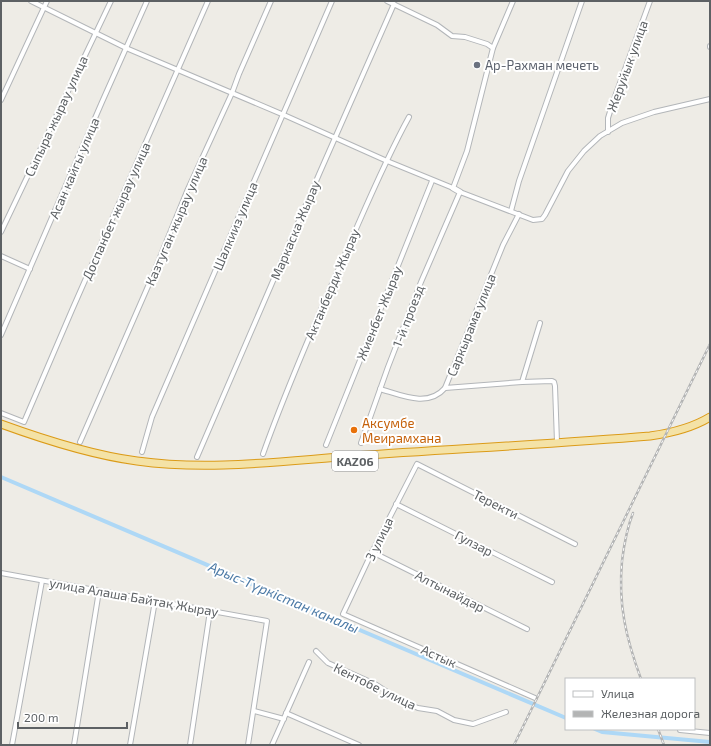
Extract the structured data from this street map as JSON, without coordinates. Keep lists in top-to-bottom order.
{
  "streets": {
    "highway": ["KАZ06"],
    "street": [
      "Жеруйык улица",
      "Сыпыра жырау улица",
      "Асан кайгы улица",
      "Доспанбет жырау улица",
      "Казтуган жырау улица",
      "Шалкииз улица",
      "Маркаска Жырау",
      "Актанберди Жырау",
      "Жиенбет Жырау",
      "1-й проезд",
      "Саркырама улица",
      "Теректи",
      "3 улица",
      "Гулзар",
      "Алтынайдар",
      "улица Алаша Байтақ Жырау",
      "Астык",
      "Кентобе улица"
    ]
  },
  "crossings": [
    ["Саркырама улица", "KАZ06"],
    ["Теректи", "3 улица"],
    ["3 улица", "Гулзар"],
    ["3 улица", "Алтынайдар"],
    ["3 улица", "Астык"]
  ],
  "water": ["Арыс-Түркістан каналы"],
  "places": ["Ар-Рахман мечеть", "Аксумбе Меирамхана"],
  "legend": ["Улица", "Железная дорога"],
  "scale_bar": "200 m"
}
